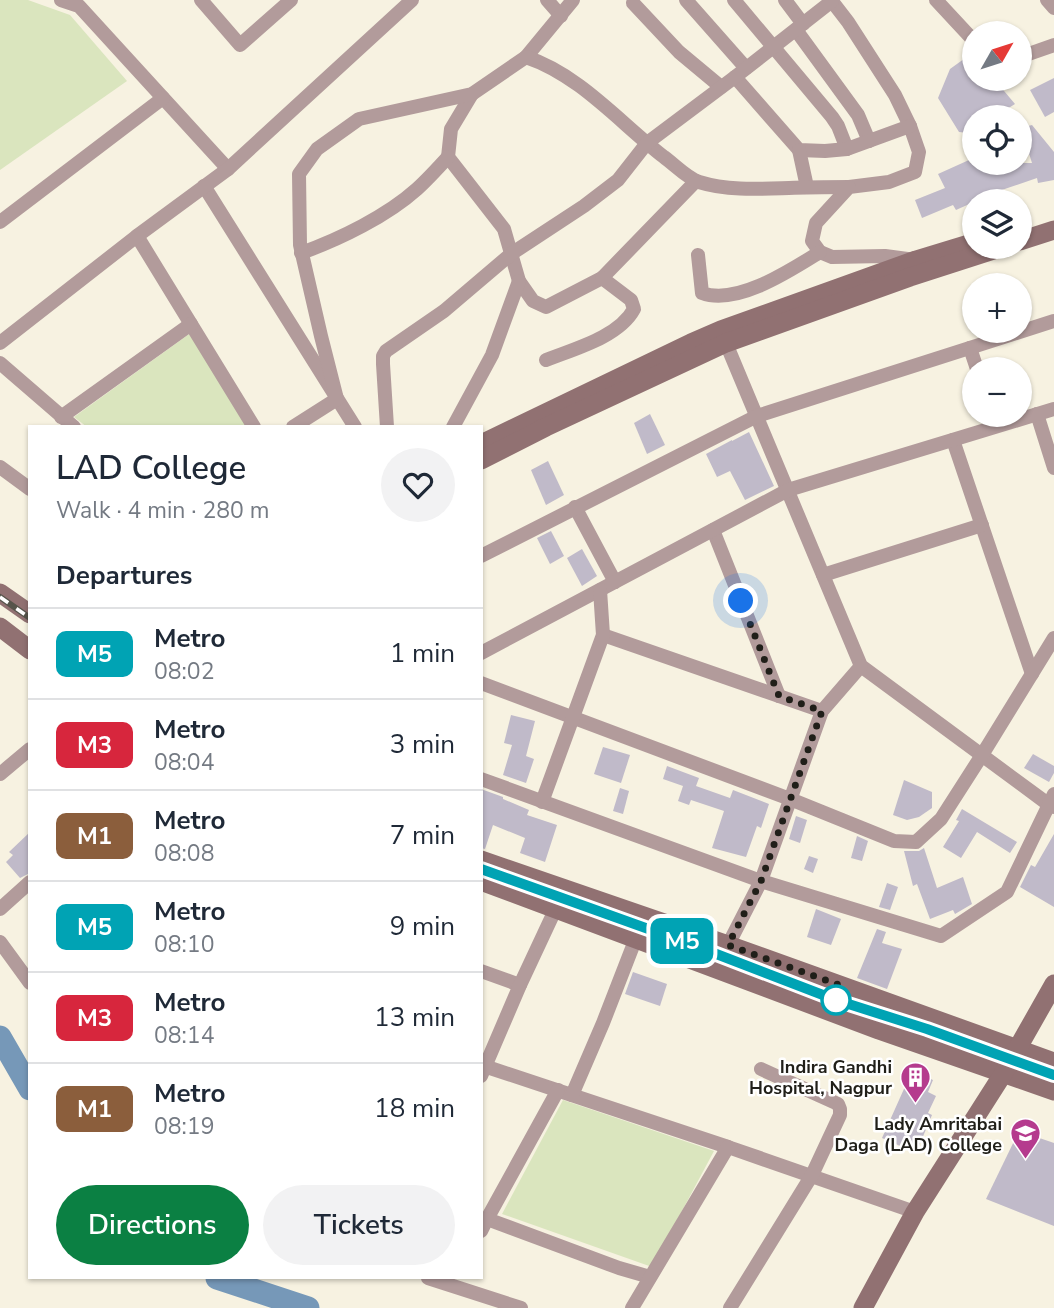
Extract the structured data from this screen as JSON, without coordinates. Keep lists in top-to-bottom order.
{
  "places": {
    "building": ["Indira Gandhi Hospital, Nagpur"],
    "school or university": ["Lady Amritabai Daga (LAD) College"]
  },
  "lines": ["metro line M5"],
  "north": "top right",
  "page": {
    "on_map": "M5",
    "map_buttons": ["+", "−"],
    "heading": [
      ["LAD College", "Walk · 4 min · 280 m"],
      "Departures"
    ],
    "list": [
      {
        "mark": "M5",
        "name": "Metro",
        "note": "08:02",
        "value": "1 min"
      },
      {
        "mark": "M3",
        "name": "Metro",
        "note": "08:04",
        "value": "3 min"
      },
      {
        "mark": "M1",
        "name": "Metro",
        "note": "08:08",
        "value": "7 min"
      },
      {
        "mark": "M5",
        "name": "Metro",
        "note": "08:10",
        "value": "9 min"
      },
      {
        "mark": "M3",
        "name": "Metro",
        "note": "08:14",
        "value": "13 min"
      },
      {
        "mark": "M1",
        "name": "Metro",
        "note": "08:19",
        "value": "18 min"
      }
    ],
    "buttons": ["Directions", "Tickets"]
  }
}
